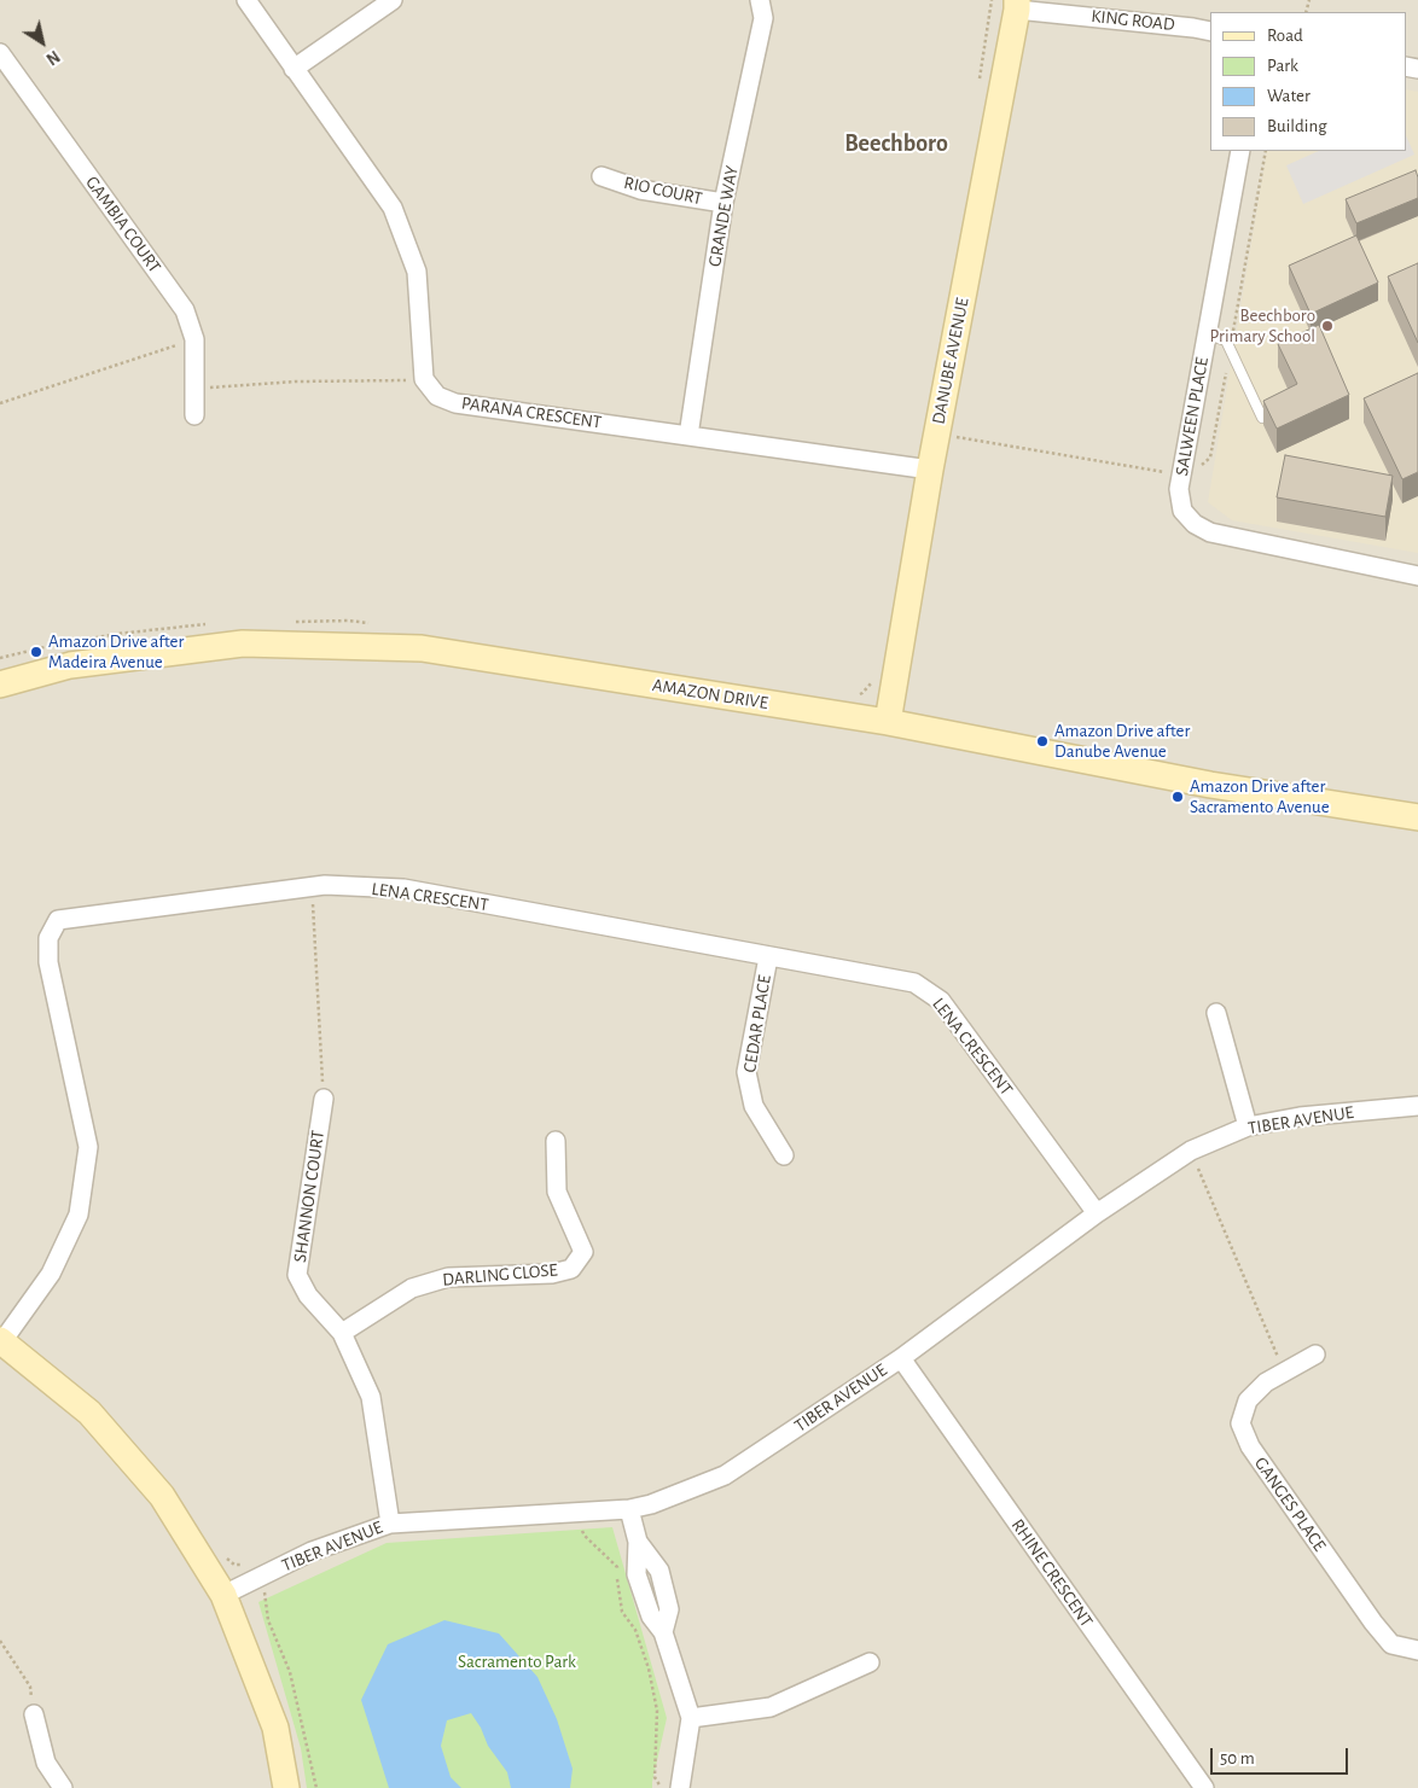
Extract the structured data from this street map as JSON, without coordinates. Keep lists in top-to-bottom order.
{
  "streets": {
    "street": [
      "KING ROAD",
      "RIO COURT",
      "GRANDE WAY",
      "GAMBIA COURT",
      "DANUBE AVENUE",
      "PARANA CRESCENT",
      "SALWEEN PLACE",
      "AMAZON DRIVE",
      "LENA CRESCENT",
      "CEDAR PLACE",
      "TIBER AVENUE",
      "SHANNON COURT",
      "DARLING CLOSE",
      "GANGES PLACE",
      "RHINE CRESCENT"
    ]
  },
  "crossings": [
    ["KING ROAD", "DANUBE AVENUE"],
    ["RIO COURT", "GRANDE WAY"],
    ["GRANDE WAY", "PARANA CRESCENT"],
    ["DANUBE AVENUE", "PARANA CRESCENT"],
    ["DANUBE AVENUE", "AMAZON DRIVE"],
    ["LENA CRESCENT", "CEDAR PLACE"],
    ["LENA CRESCENT", "TIBER AVENUE"],
    ["TIBER AVENUE", "SHANNON COURT"],
    ["TIBER AVENUE", "RHINE CRESCENT"],
    ["SHANNON COURT", "DARLING CLOSE"]
  ],
  "districts": ["Beechboro"],
  "parks": ["Sacramento Park"],
  "places": [
    "Beechboro Primary School",
    "Amazon Drive after Madeira Avenue",
    "Amazon Drive after Danube Avenue",
    "Amazon Drive after Sacramento Avenue"
  ],
  "legend": [
    "Road",
    "Park",
    "Water",
    "Building"
  ],
  "scale_bar": "50 m",
  "north": "bottom right"
}
